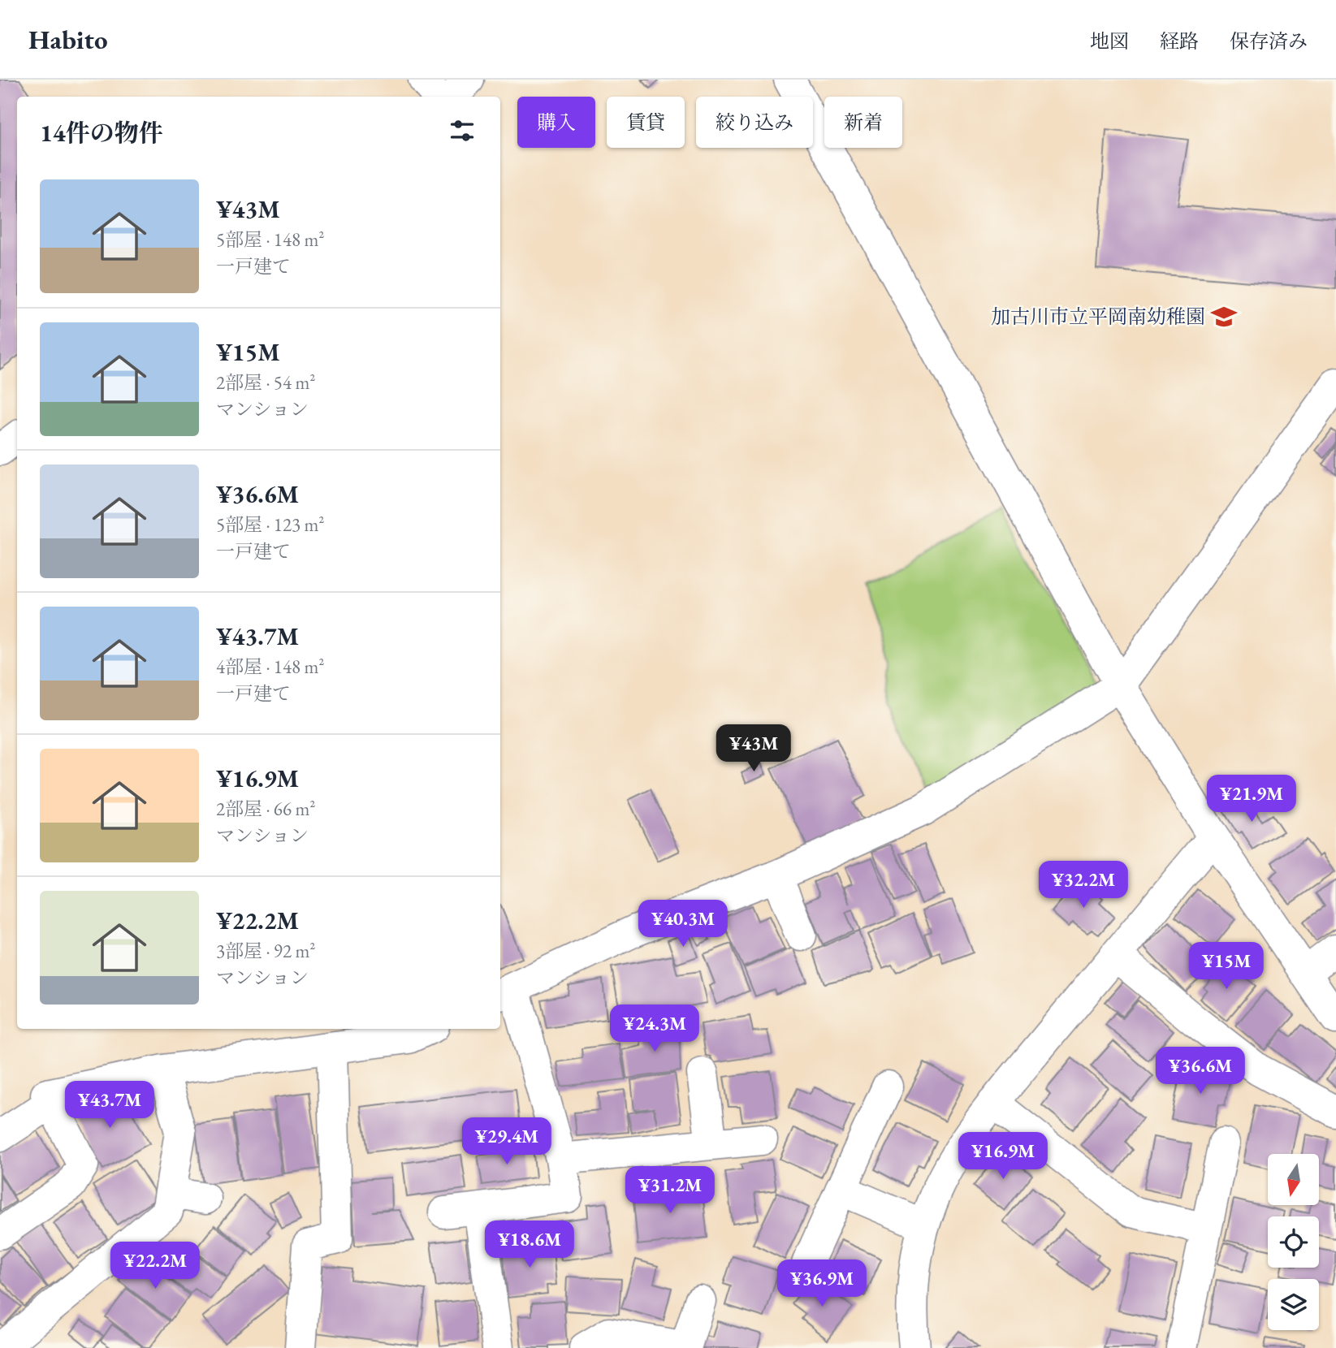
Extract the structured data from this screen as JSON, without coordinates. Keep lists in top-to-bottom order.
{
  "places": {
    "school or university": ["加古川市立平岡南幼稚園"]
  },
  "north": "bottom",
  "page": {
    "header": "Habito",
    "nav": ["地図", "経路", "保存済み"],
    "chip": [
      "購入",
      "賃貸",
      "絞り込み",
      "新着"
    ],
    "heading": "14件の物件",
    "list": [
      {
        "name": "¥43M",
        "note": "5部屋 · 148 m² · 一戸建て"
      },
      {
        "name": "¥15M",
        "note": "2部屋 · 54 m² · マンション"
      },
      {
        "name": "¥36.6M",
        "note": "5部屋 · 123 m² · 一戸建て"
      },
      {
        "name": "¥43.7M",
        "note": "4部屋 · 148 m² · 一戸建て"
      },
      {
        "name": "¥16.9M",
        "note": "2部屋 · 66 m² · マンション"
      },
      {
        "name": "¥22.2M",
        "note": "3部屋 · 92 m² · マンション"
      }
    ],
    "price": [
      "¥43M",
      "¥21.9M",
      "¥32.2M",
      "¥40.3M",
      "¥15M",
      "¥24.3M",
      "¥36.6M",
      "¥43.7M",
      "¥29.4M",
      "¥16.9M",
      "¥31.2M",
      "¥18.6M",
      "¥22.2M",
      "¥36.9M"
    ]
  }
}
